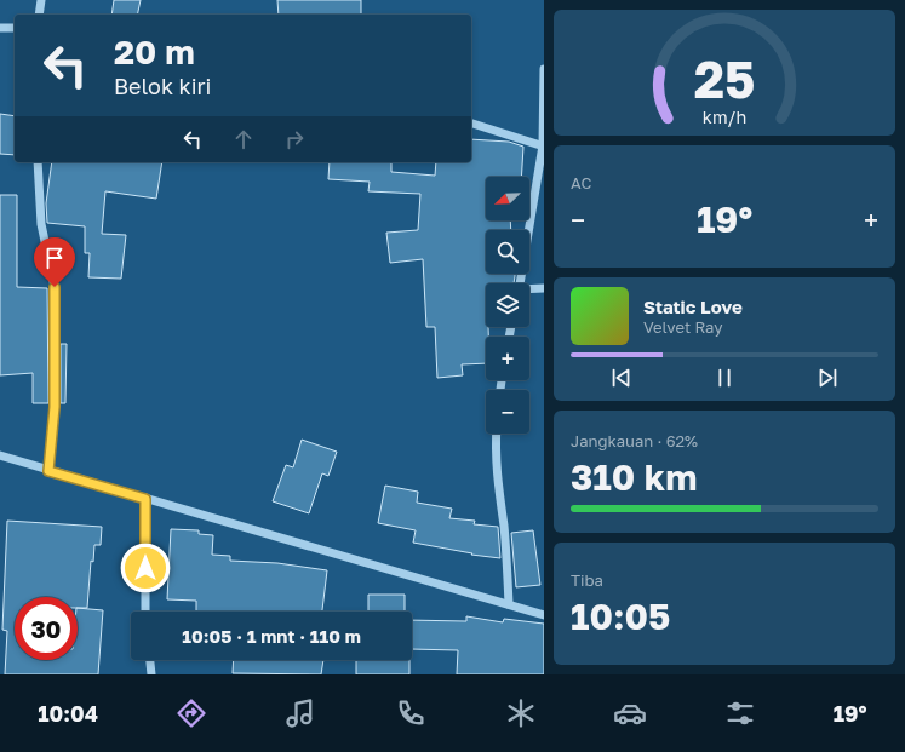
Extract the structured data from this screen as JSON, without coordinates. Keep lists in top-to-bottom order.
{
  "north": "bottom left",
  "page": {
    "turn": ["20 m", "Belok kiri"],
    "tile": [
      "AC",
      ["Jangkauan · 62%", "310 km"],
      ["Tiba", "10:05"]
    ],
    "map_buttons": ["+", "−"],
    "heat": ["−", "19°", "+"],
    "song": ["Static Love", "Velvet Ray"],
    "limit": "30",
    "trip": "10:05 · 1 mnt · 110 m",
    "tabs": ["10:04", "19°"],
    "gauge": ["25", "km/h"]
  }
}
